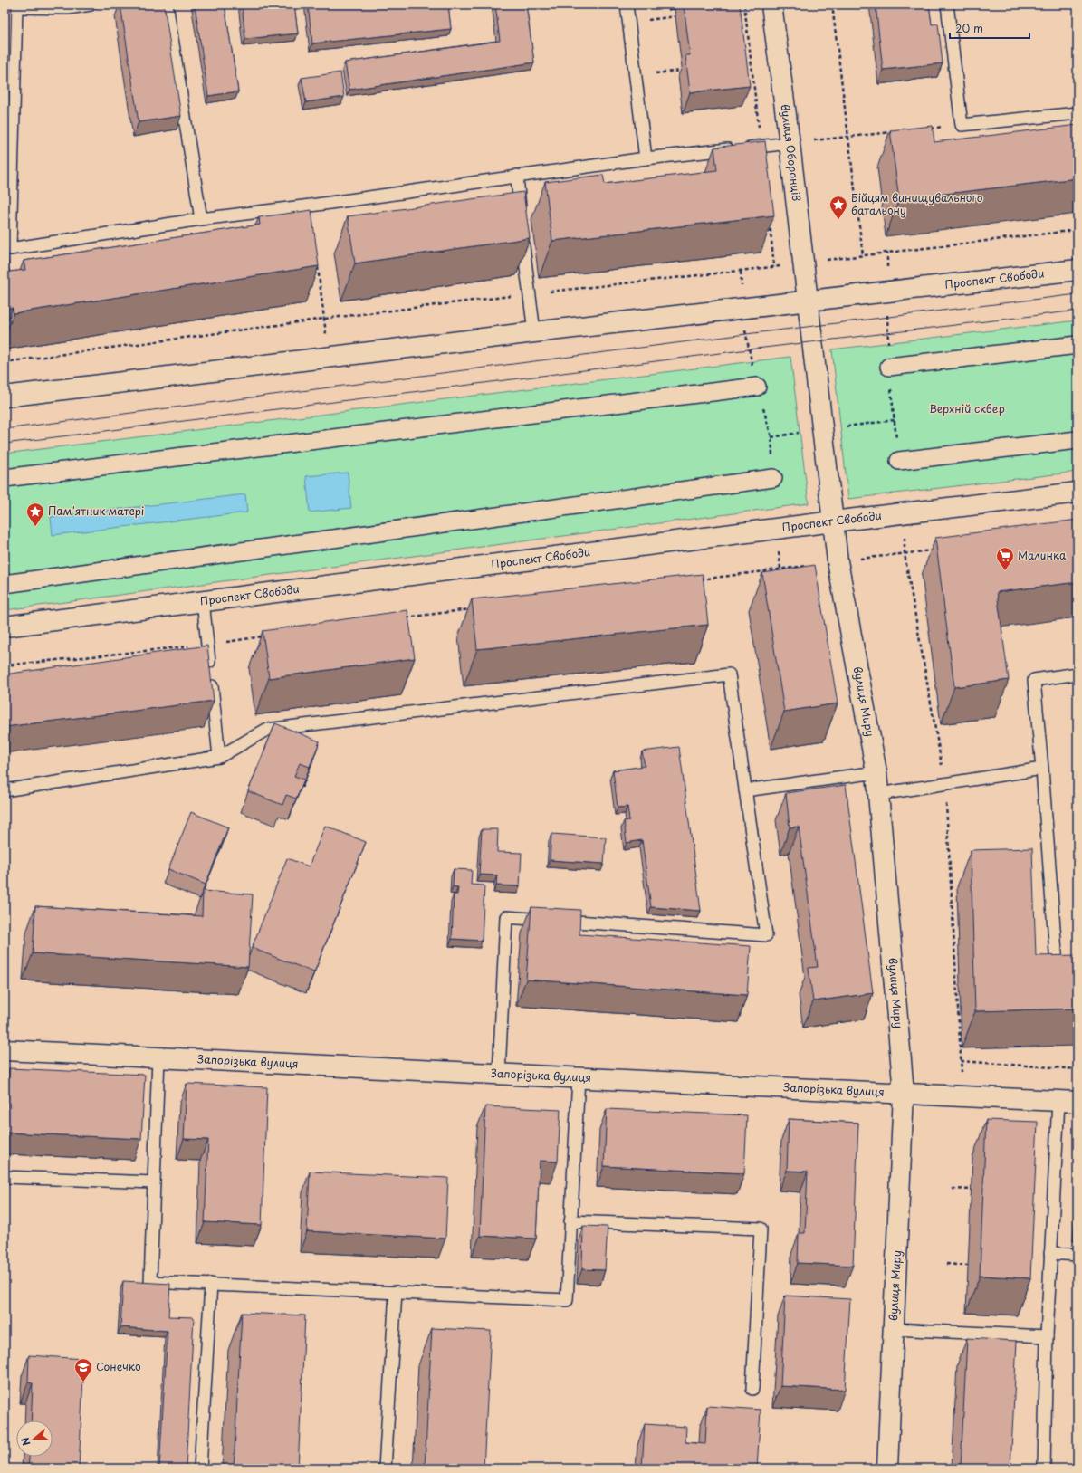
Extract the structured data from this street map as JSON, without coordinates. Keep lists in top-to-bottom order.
{
  "streets": {
    "street": [
      "вулиця Оборонців",
      "Проспект Свободи",
      "вулиця Миру",
      "Запорізька вулиця"
    ]
  },
  "crossings": [
    ["вулиця Оборонців", "Проспект Свободи"],
    ["вулиця Оборонців", "вулиця Миру"],
    ["Проспект Свободи", "вулиця Миру"],
    ["вулиця Миру", "Запорізька вулиця"]
  ],
  "parks": ["Верхній сквер"],
  "places": {
    "place": ["Бійцям винищувального батальону", "Пам'ятник матері"],
    "supermarket": ["Малинка"],
    "school or university": ["Сонечко"]
  },
  "scale_bar": "20 m",
  "north": "left"
}
